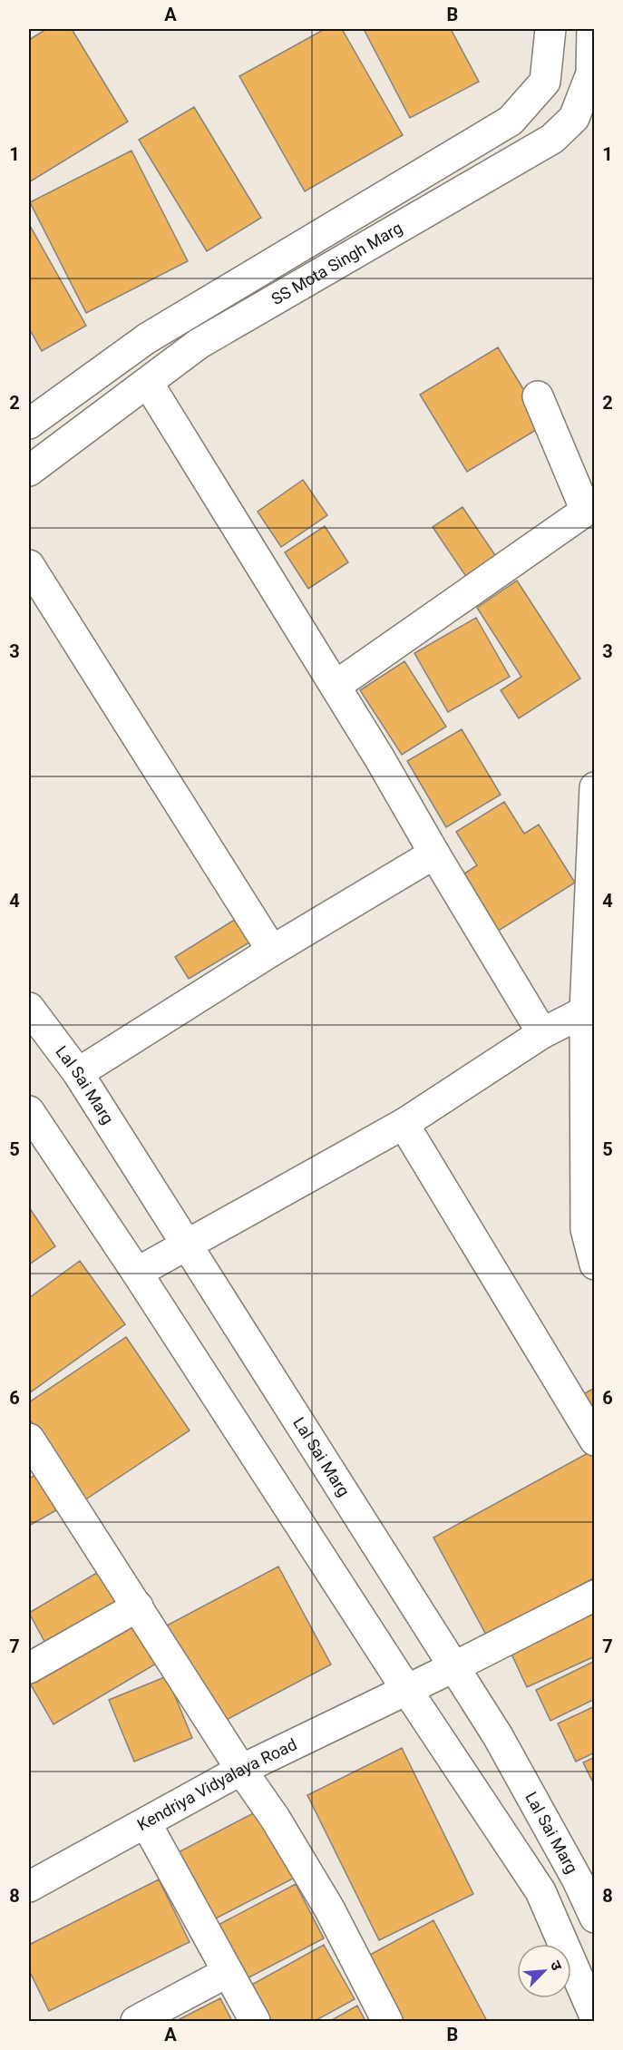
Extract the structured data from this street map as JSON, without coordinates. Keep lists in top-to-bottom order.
{
  "streets": {
    "street": ["SS Mota Singh Marg", "Lal Sai Marg", "Kendriya Vidyalaya Road"]
  },
  "crossings": [
    ["Lal Sai Marg", "Kendriya Vidyalaya Road"]
  ],
  "north": "top right",
  "grid": {
    "columns": ["A", "B"],
    "rows": [
      "1",
      "2",
      "3",
      "4",
      "5",
      "6",
      "7",
      "8"
    ]
  }
}
